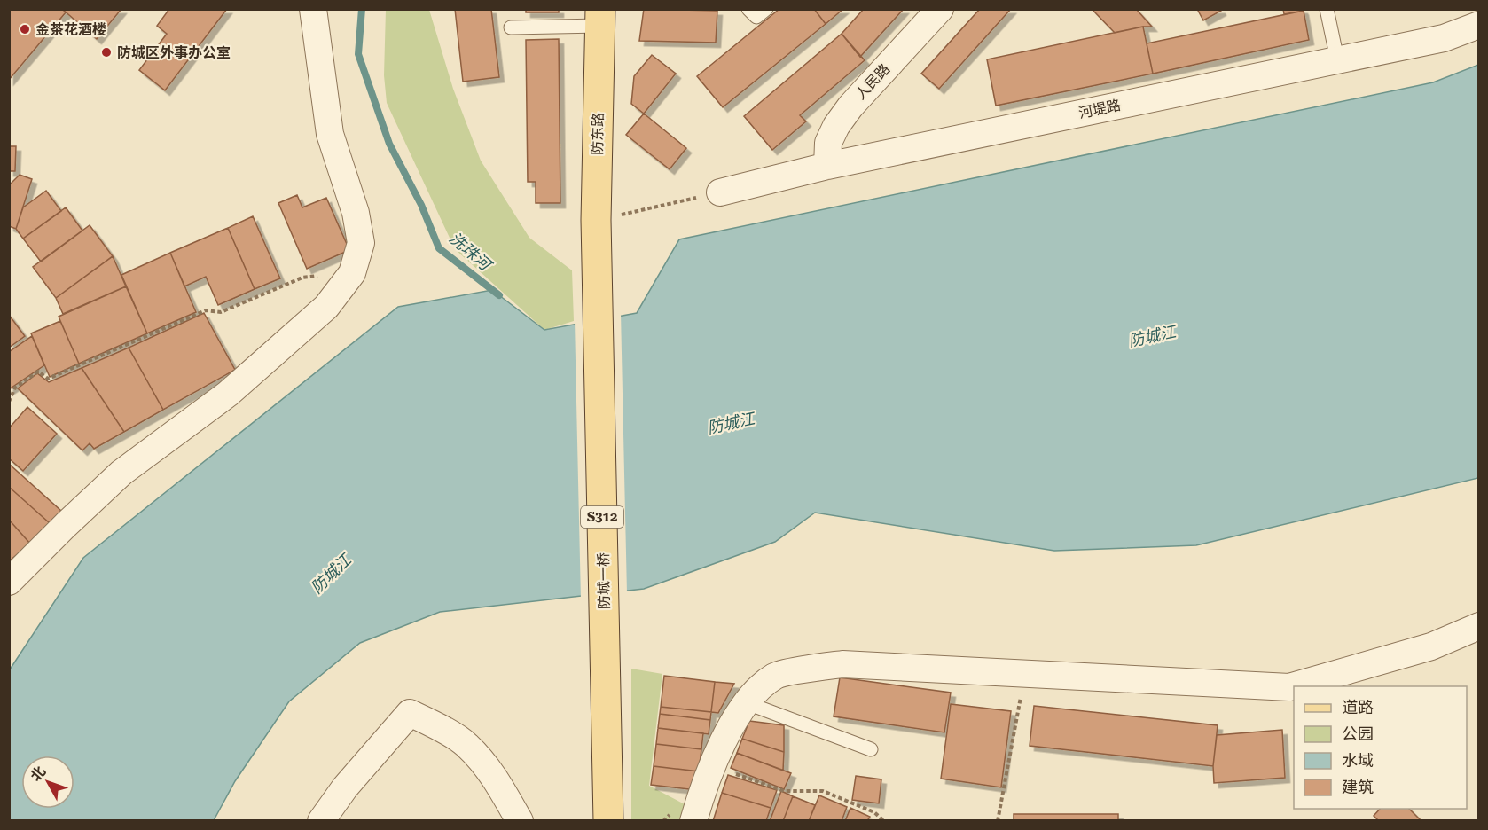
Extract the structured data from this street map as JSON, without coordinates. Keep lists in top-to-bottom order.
{
  "streets": {
    "main road": ["防东路", "S312", "防城一桥"],
    "street": ["人民路", "河堤路"]
  },
  "crossings": [
    ["人民路", "河堤路"],
    ["防东路", "防城一桥"]
  ],
  "water": ["洗珠河", "防城江"],
  "places": ["金茶花酒楼", "防城区外事办公室"],
  "legend": [
    "道路",
    "公园",
    "水域",
    "建筑"
  ],
  "north": "top left"
}
